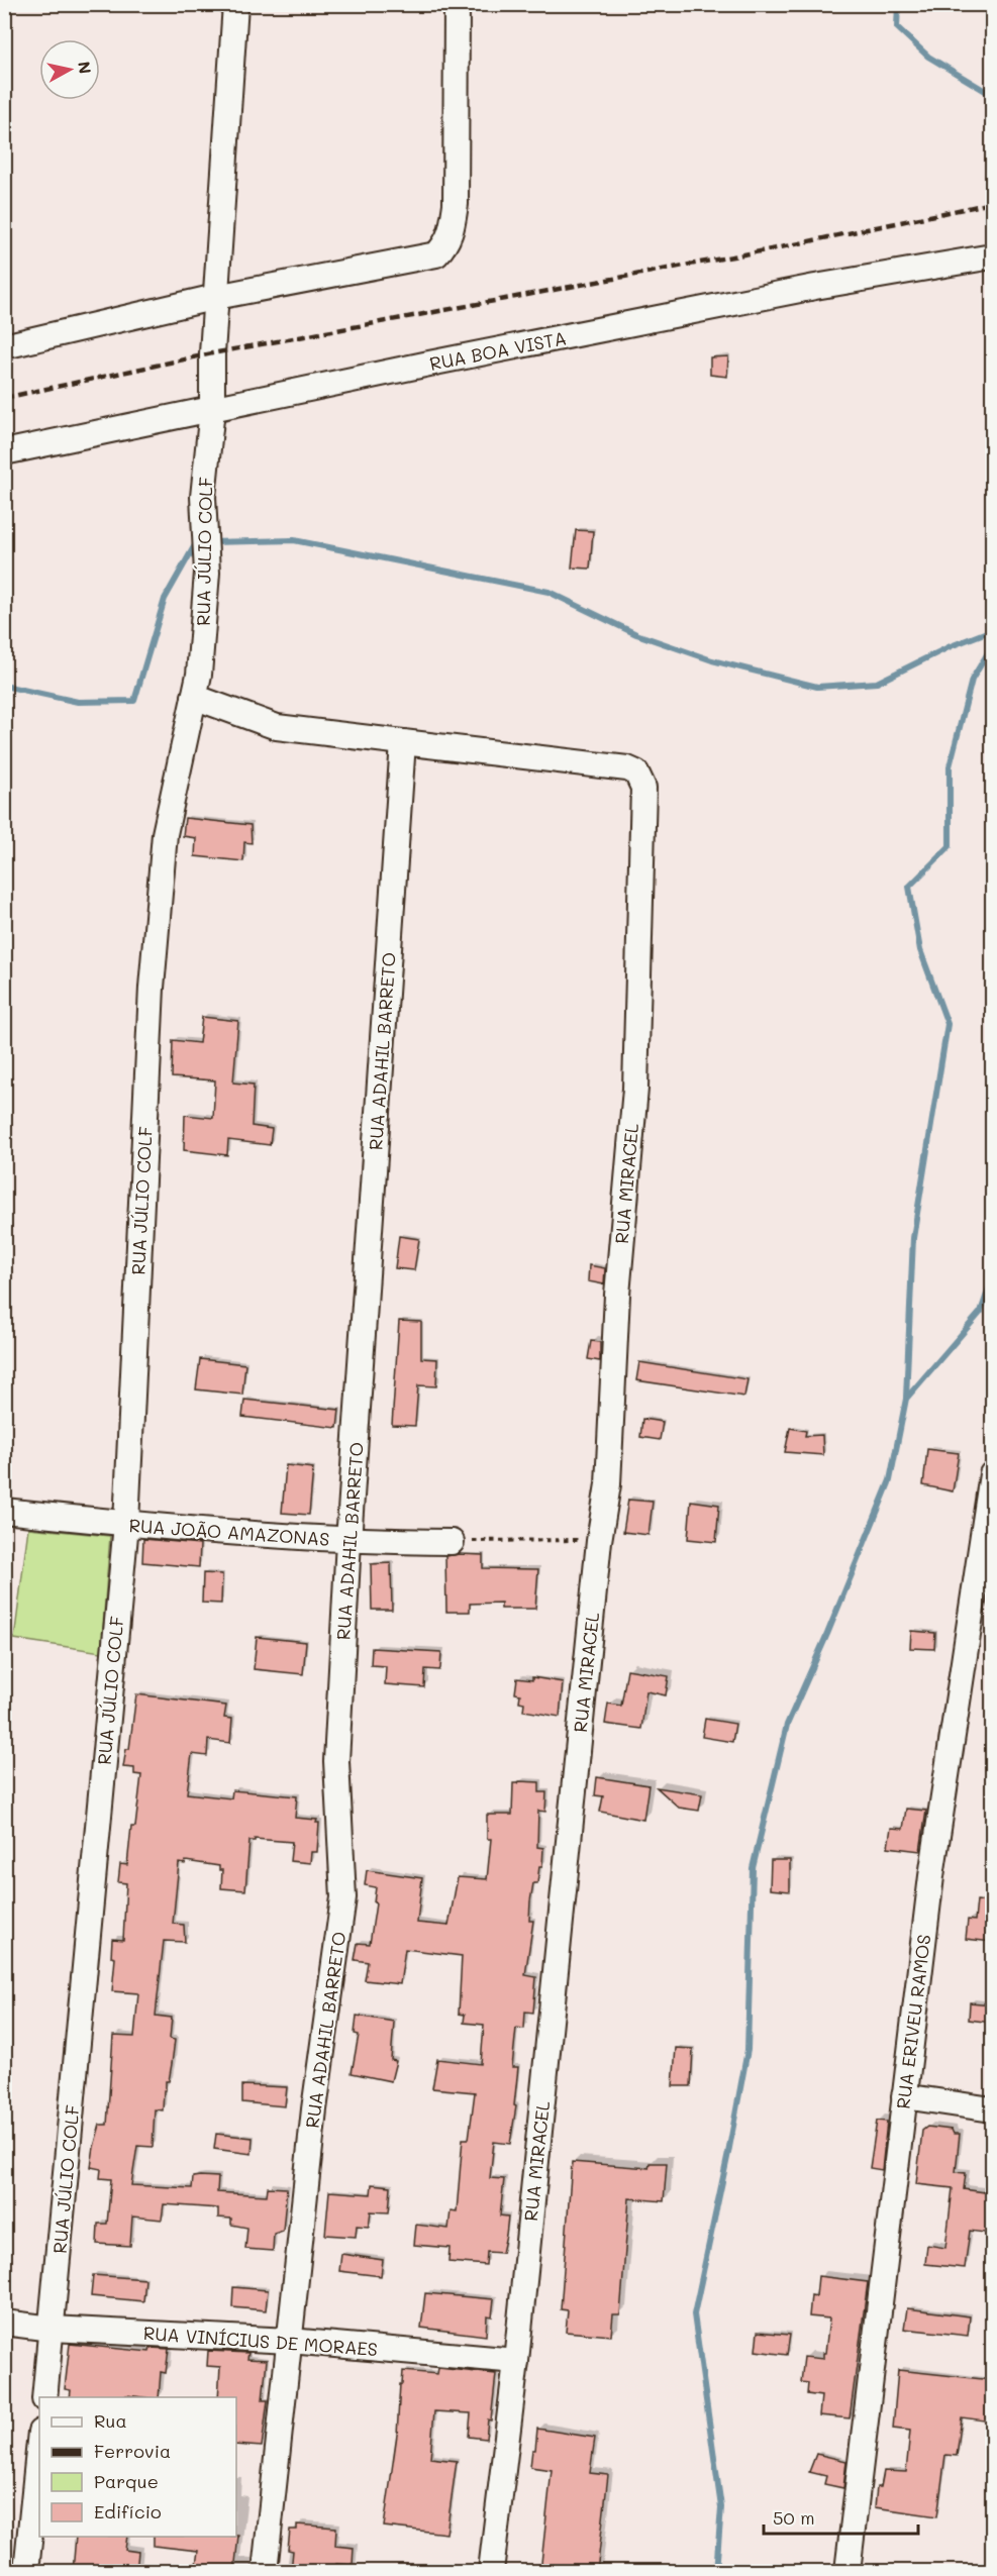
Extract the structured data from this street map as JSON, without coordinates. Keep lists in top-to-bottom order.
{
  "streets": {
    "street": [
      "RUA BOA VISTA",
      "RUA JÚLIO COLF",
      "RUA ADAHIL BARRETO",
      "RUA MIRACEL",
      "RUA JOÃO AMAZONAS",
      "RUA ERIVEU RAMOS",
      "RUA VINÍCIUS DE MORAES"
    ]
  },
  "crossings": [
    ["RUA BOA VISTA", "RUA JÚLIO COLF"],
    ["RUA JÚLIO COLF", "RUA JOÃO AMAZONAS"],
    ["RUA JÚLIO COLF", "RUA VINÍCIUS DE MORAES"],
    ["RUA ADAHIL BARRETO", "RUA MIRACEL"],
    ["RUA ADAHIL BARRETO", "RUA JOÃO AMAZONAS"],
    ["RUA ADAHIL BARRETO", "RUA VINÍCIUS DE MORAES"],
    ["RUA MIRACEL", "RUA VINÍCIUS DE MORAES"]
  ],
  "legend": [
    "Rua",
    "Ferrovia",
    "Parque",
    "Edifício"
  ],
  "scale_bar": "50 m",
  "north": "right"
}
